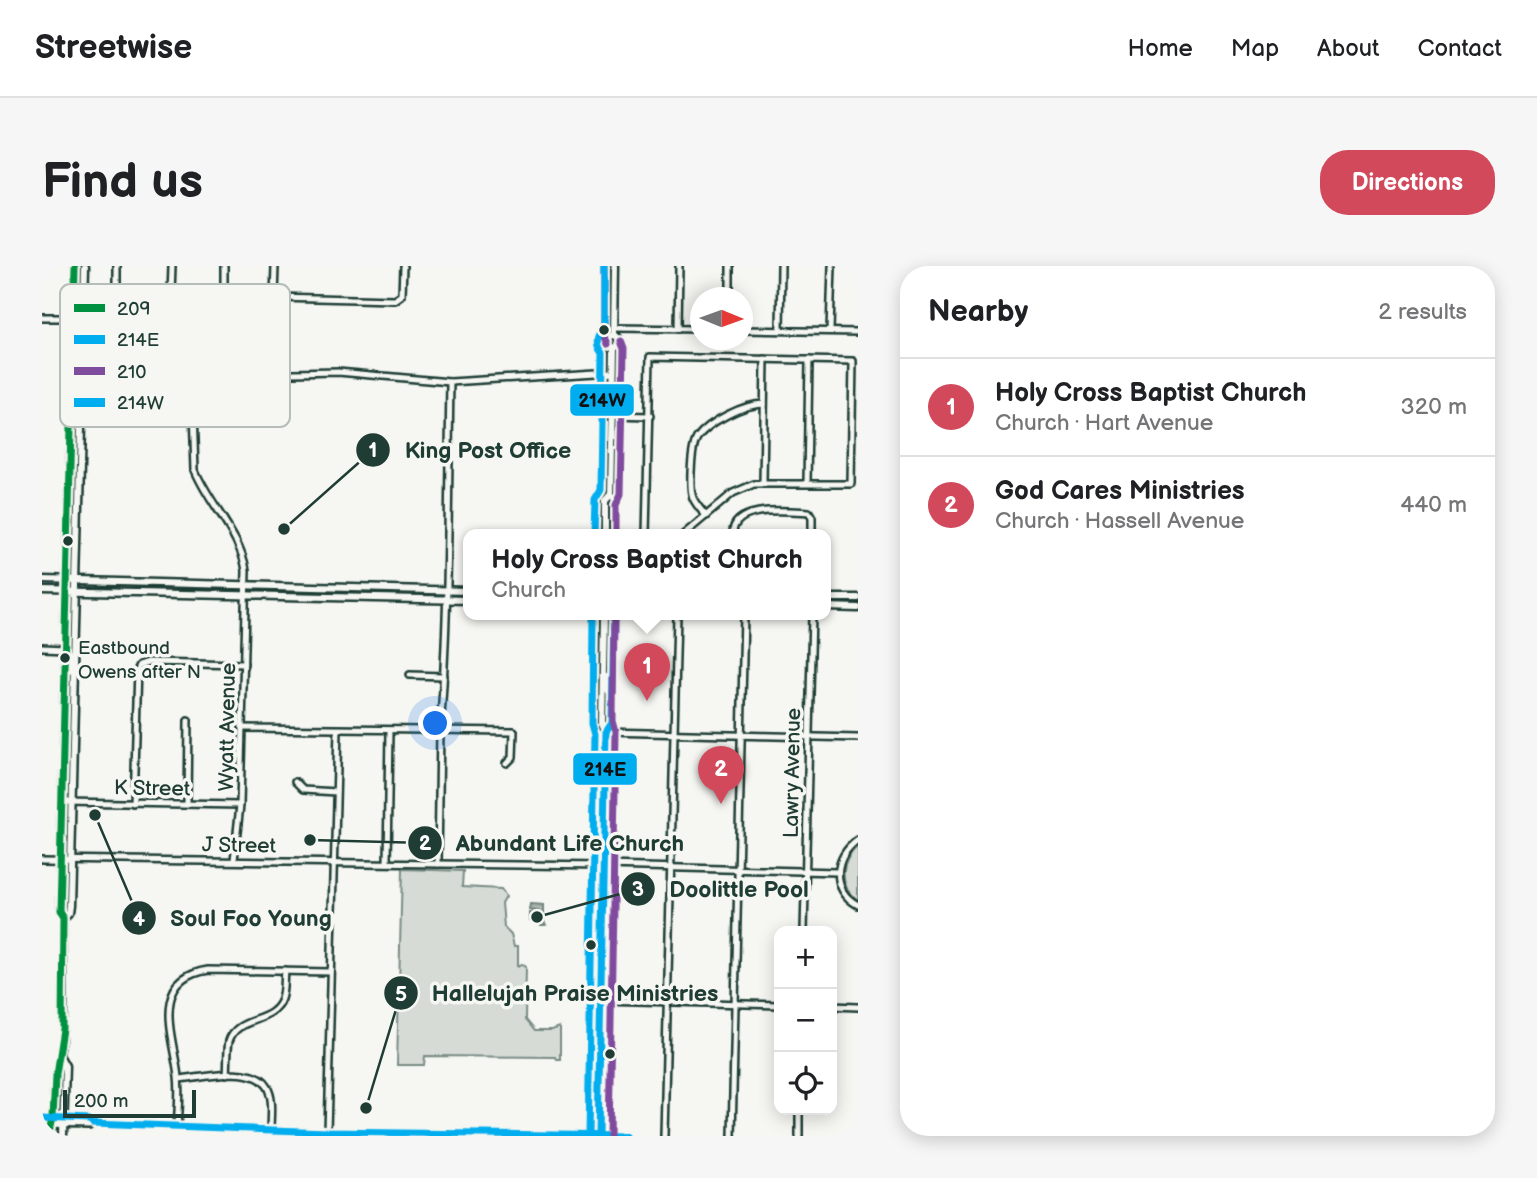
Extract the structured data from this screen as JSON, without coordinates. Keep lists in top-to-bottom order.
{
  "streets": {
    "street": [
      "Wyatt Avenue",
      "Lawry Avenue",
      "K Street",
      "J Street"
    ]
  },
  "crossings": [
    ["Wyatt Avenue", "K Street"],
    ["Wyatt Avenue", "J Street"],
    ["Lawry Avenue", "J Street"]
  ],
  "places": [
    "King Post Office",
    "Eastbound Owens after N",
    "Soul Foo Young",
    "Abundant Life Church",
    "Doolittle Pool",
    "Hallelujah Praise Ministries"
  ],
  "lines": [
    "transit line 209",
    "transit line 210",
    "transit line 214W",
    "transit line 214E"
  ],
  "legend": [
    "209",
    "214E",
    "210",
    "214W"
  ],
  "scale_bar": "200 m",
  "north": "right",
  "page": {
    "header": "Streetwise",
    "nav": [
      "Home",
      "Map",
      "About",
      "Contact"
    ],
    "buttons": "Directions",
    "title": "Find us",
    "heading": ["Nearby", "2 results"],
    "list": [
      {
        "mark": "1",
        "name": "Holy Cross Baptist Church",
        "note": "Church · Hart Avenue",
        "value": "320 m"
      },
      {
        "mark": "2",
        "name": "God Cares Ministries",
        "note": "Church · Hassell Avenue",
        "value": "440 m"
      }
    ],
    "popup": ["Holy Cross Baptist Church", "Church"],
    "pins": ["1", "2"],
    "map_buttons": ["+", "−"],
    "scale": "200 m"
  }
}
